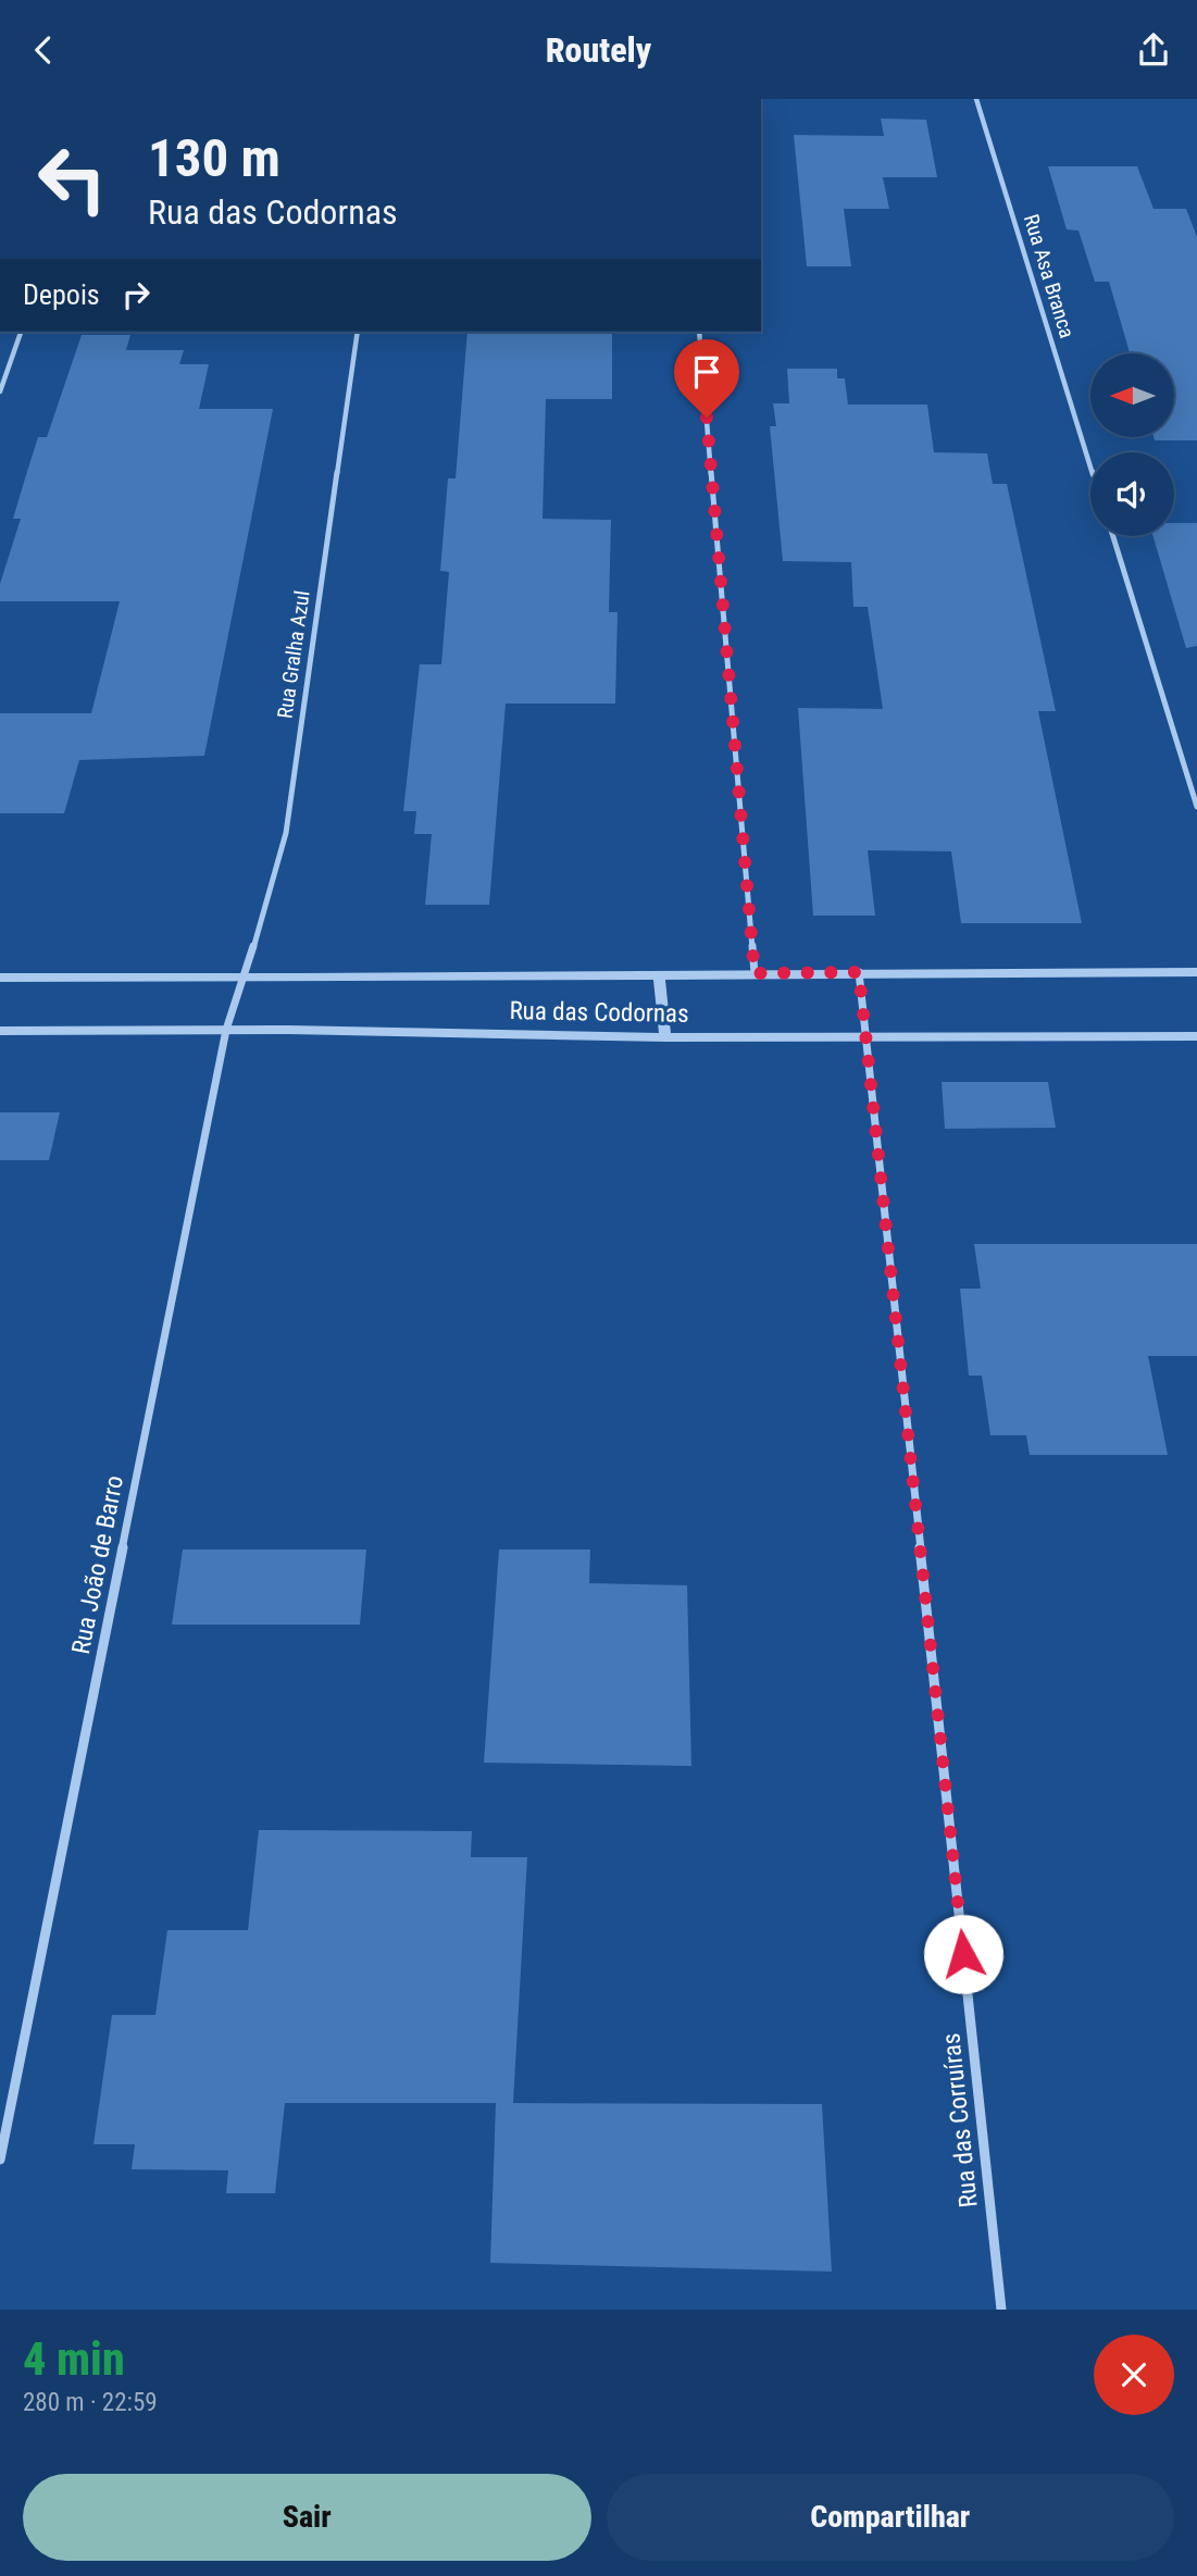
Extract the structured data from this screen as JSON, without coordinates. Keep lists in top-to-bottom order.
{
  "streets": {
    "street": [
      "Rua Asa Branca",
      "Rua Gralha Azul",
      "Rua das Codornas",
      "Rua João de Barro",
      "Rua das Corruíras"
    ]
  },
  "crossings": [
    ["Rua Gralha Azul", "Rua das Codornas"],
    ["Rua Gralha Azul", "Rua João de Barro"],
    ["Rua das Codornas", "Rua João de Barro"],
    ["Rua das Codornas", "Rua das Corruíras"]
  ],
  "north": "left",
  "page": {
    "header": "Routely",
    "turn": ["130 m", "Rua das Codornas"],
    "then": "Depois",
    "heading": ["4 min", "280 m · 22:59"],
    "buttons": ["Sair", "Compartilhar"]
  }
}
